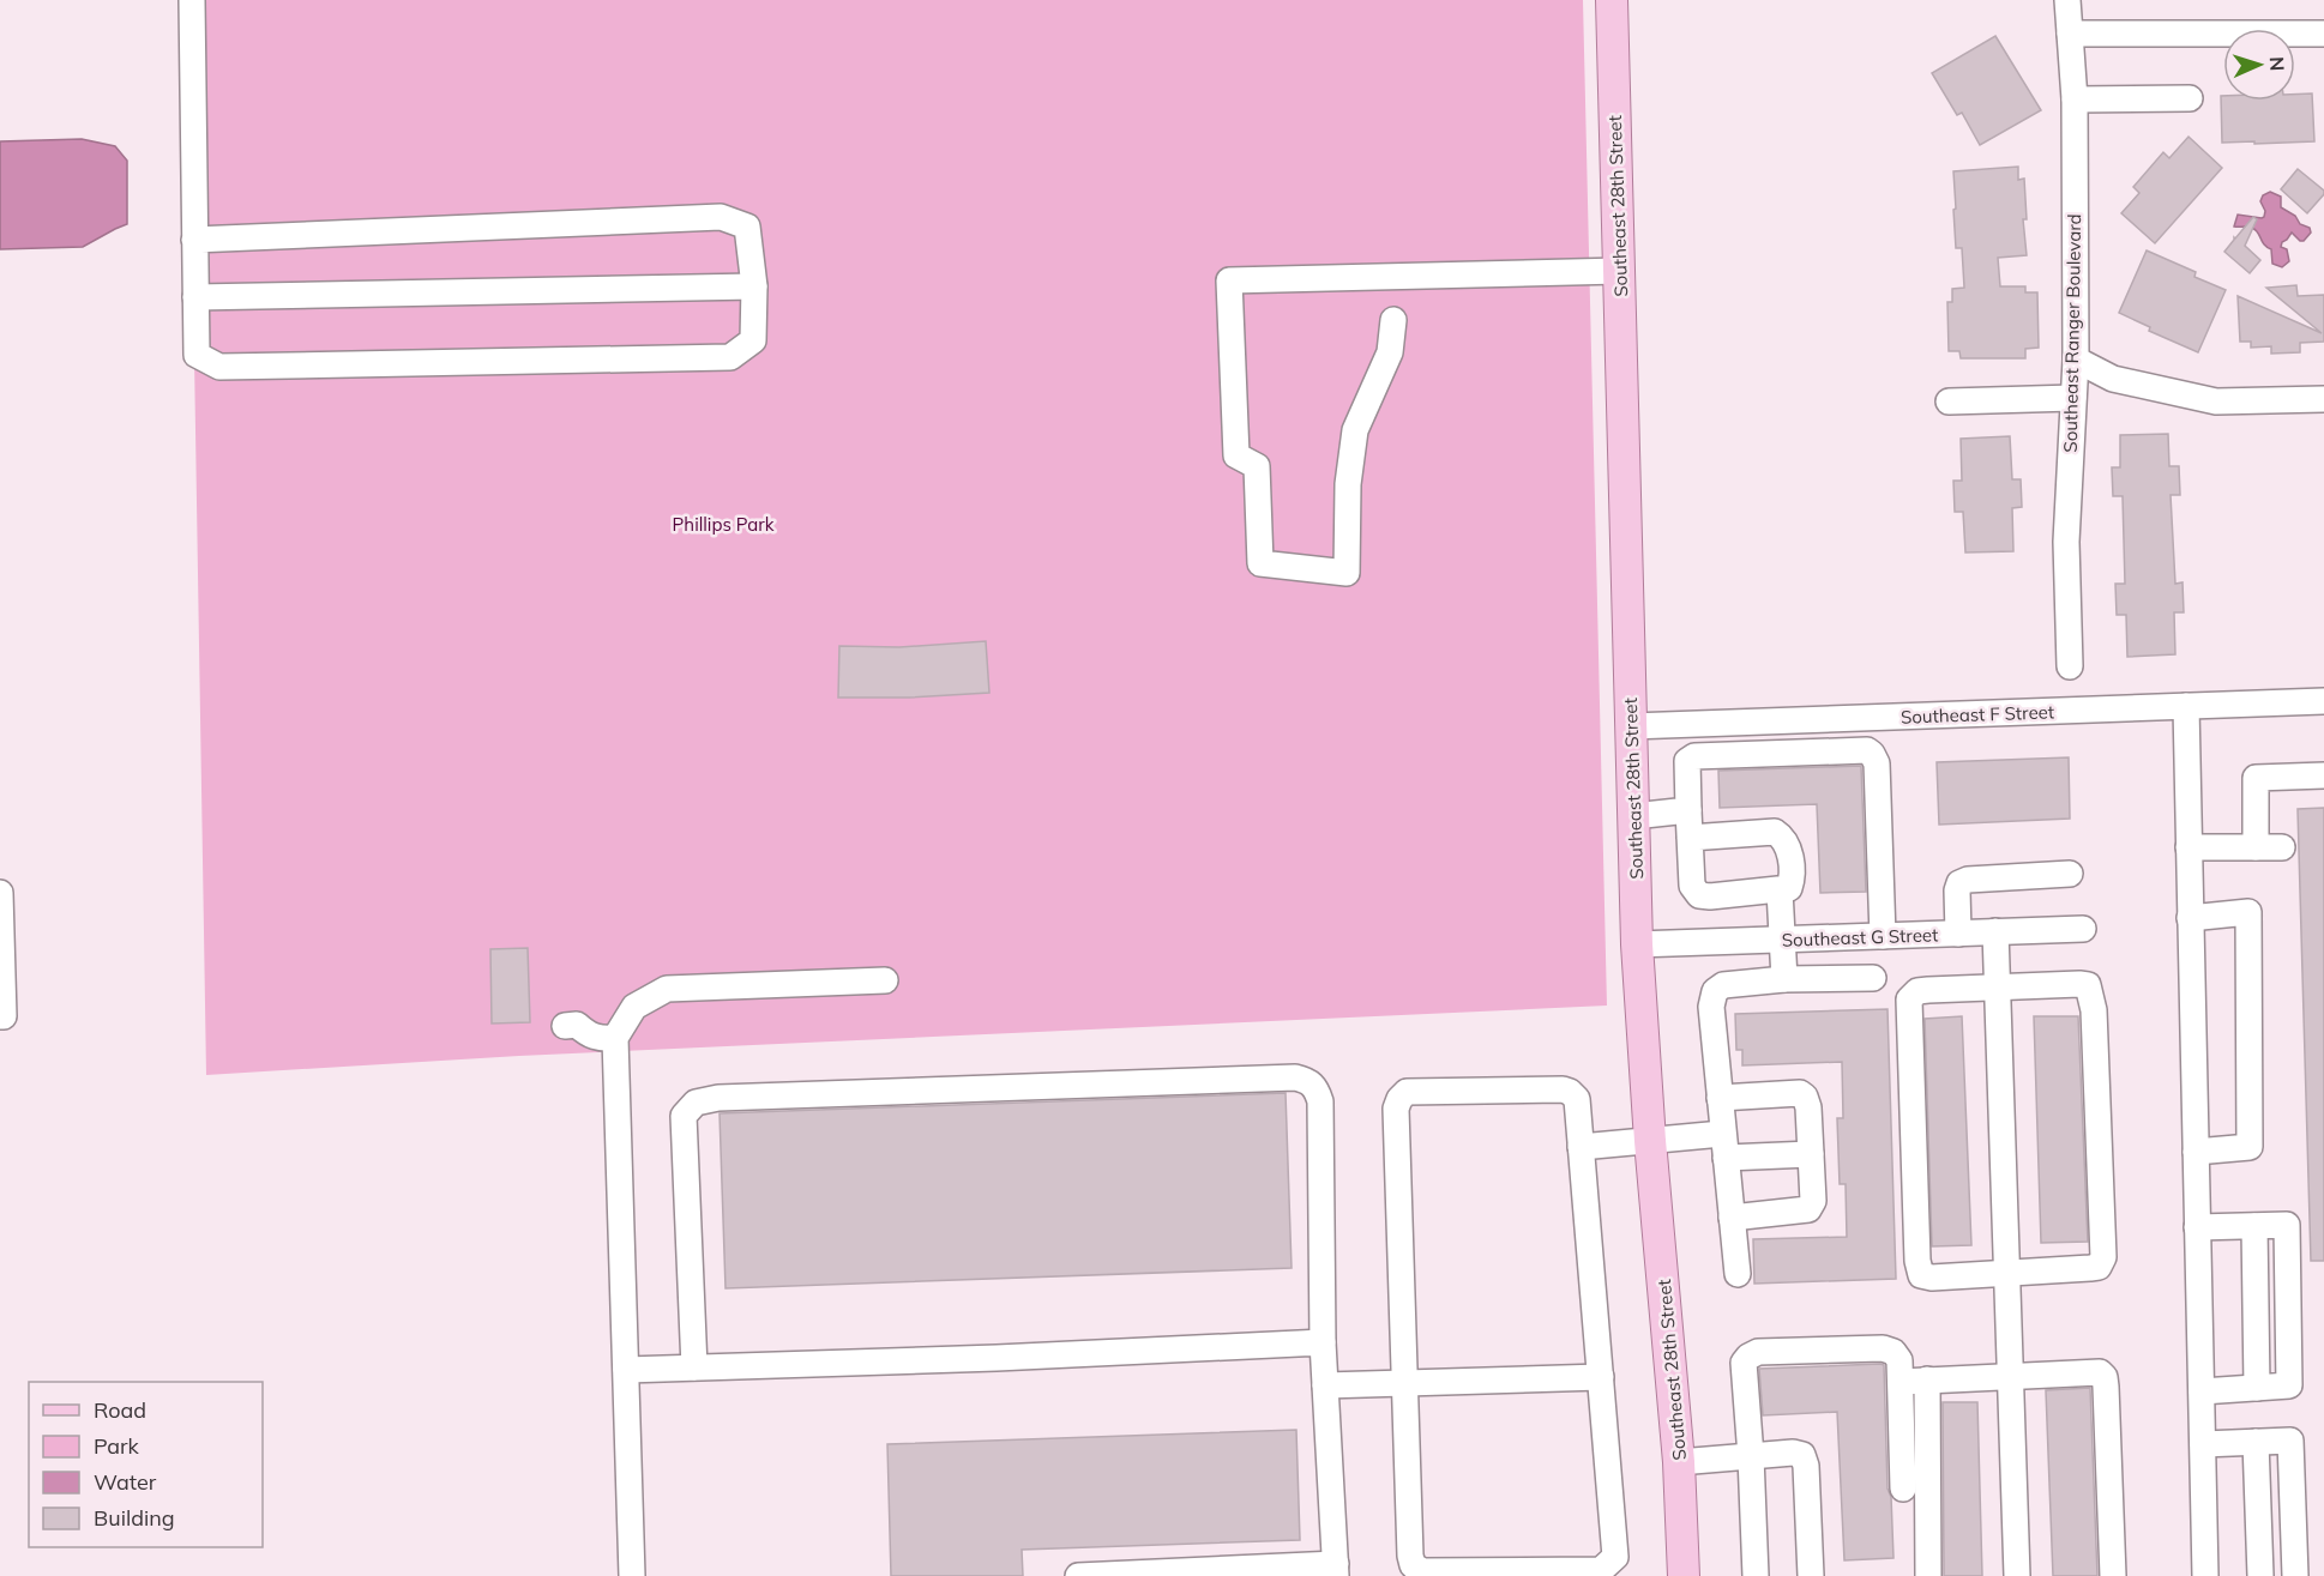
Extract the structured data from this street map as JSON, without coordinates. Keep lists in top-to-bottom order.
{
  "streets": {
    "main road": ["Southeast 28th Street"],
    "street": ["Southeast Ranger Boulevard", "Southeast F Street", "Southeast G Street"]
  },
  "crossings": [
    ["Southeast 28th Street", "Southeast F Street"],
    ["Southeast 28th Street", "Southeast G Street"]
  ],
  "parks": ["Phillips Park"],
  "legend": [
    "Road",
    "Park",
    "Water",
    "Building"
  ],
  "north": "right"
}
